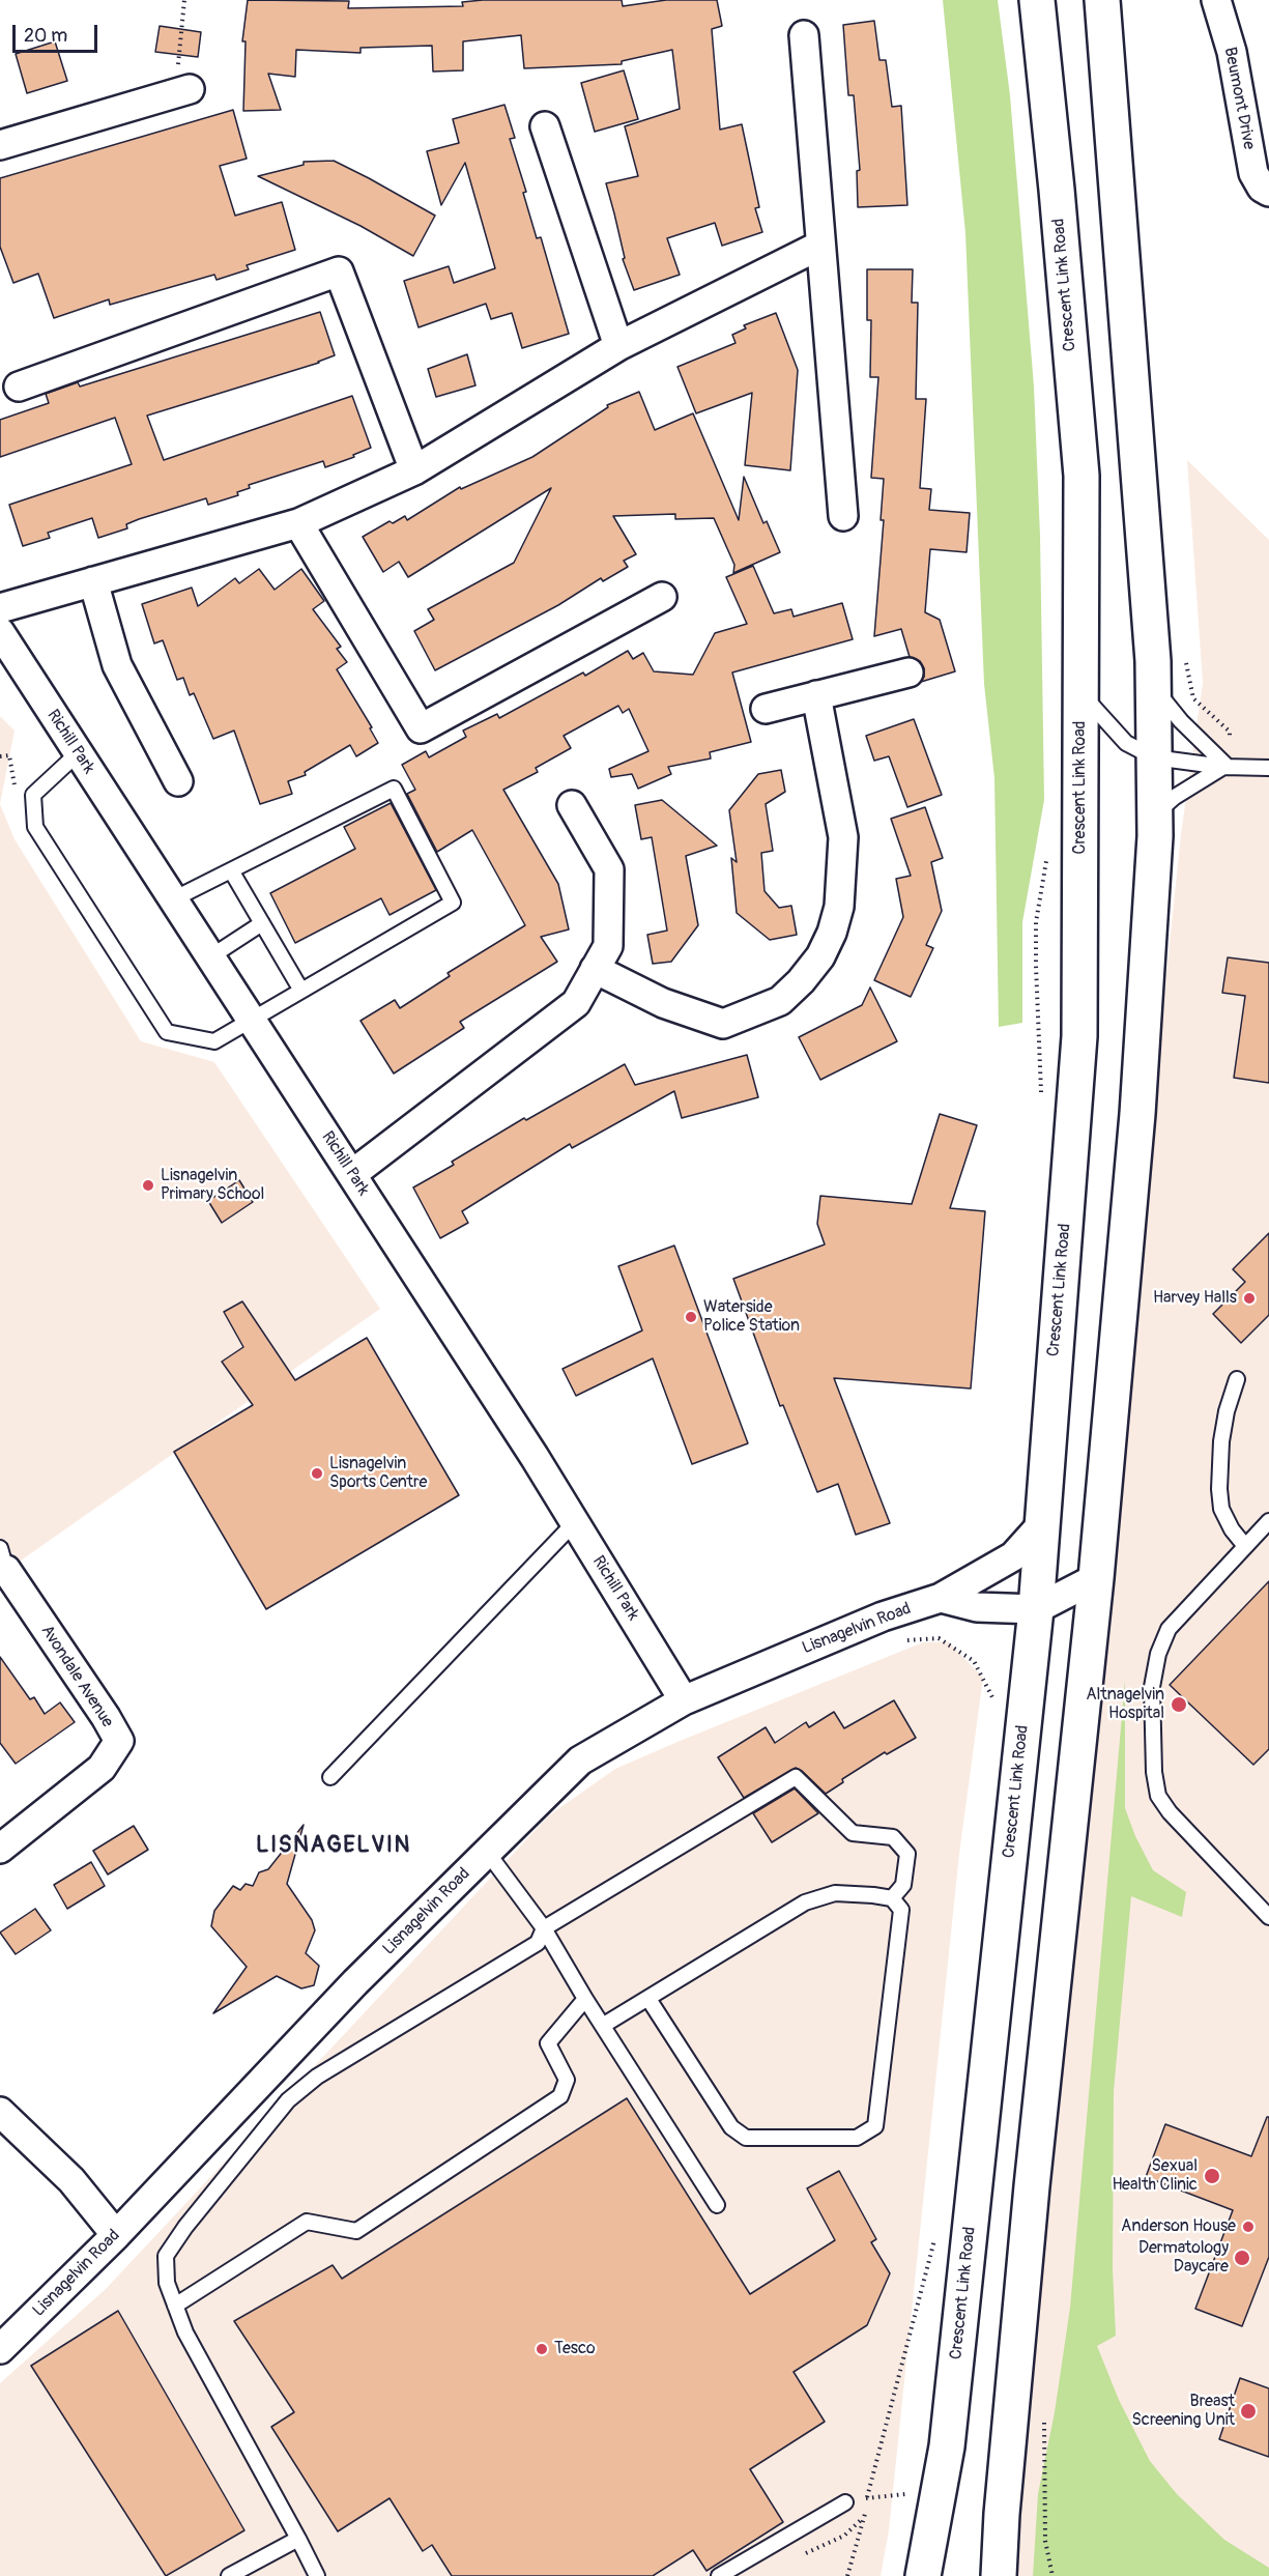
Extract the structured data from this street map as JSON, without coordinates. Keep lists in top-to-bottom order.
{
  "streets": {
    "highway": ["Crescent Link Road"],
    "street": [
      "Beumont Drive",
      "Richill Park",
      "Lisnagelvin Road",
      "Avondale Avenue"
    ]
  },
  "crossings": [
    ["Crescent Link Road", "Lisnagelvin Road"],
    ["Richill Park", "Lisnagelvin Road"]
  ],
  "districts": ["LISNAGELVIN"],
  "places": [
    "Lisnagelvin Primary School",
    "Harvey Halls",
    "Waterside Police Station",
    "Lisnagelvin Sports Centre",
    "Altnagelvin Hospital",
    "Sexual Health Clinic",
    "Anderson House",
    "Dermatology Daycare",
    "Tesco",
    "Breast Screening Unit"
  ],
  "scale_bar": "20 m"
}
